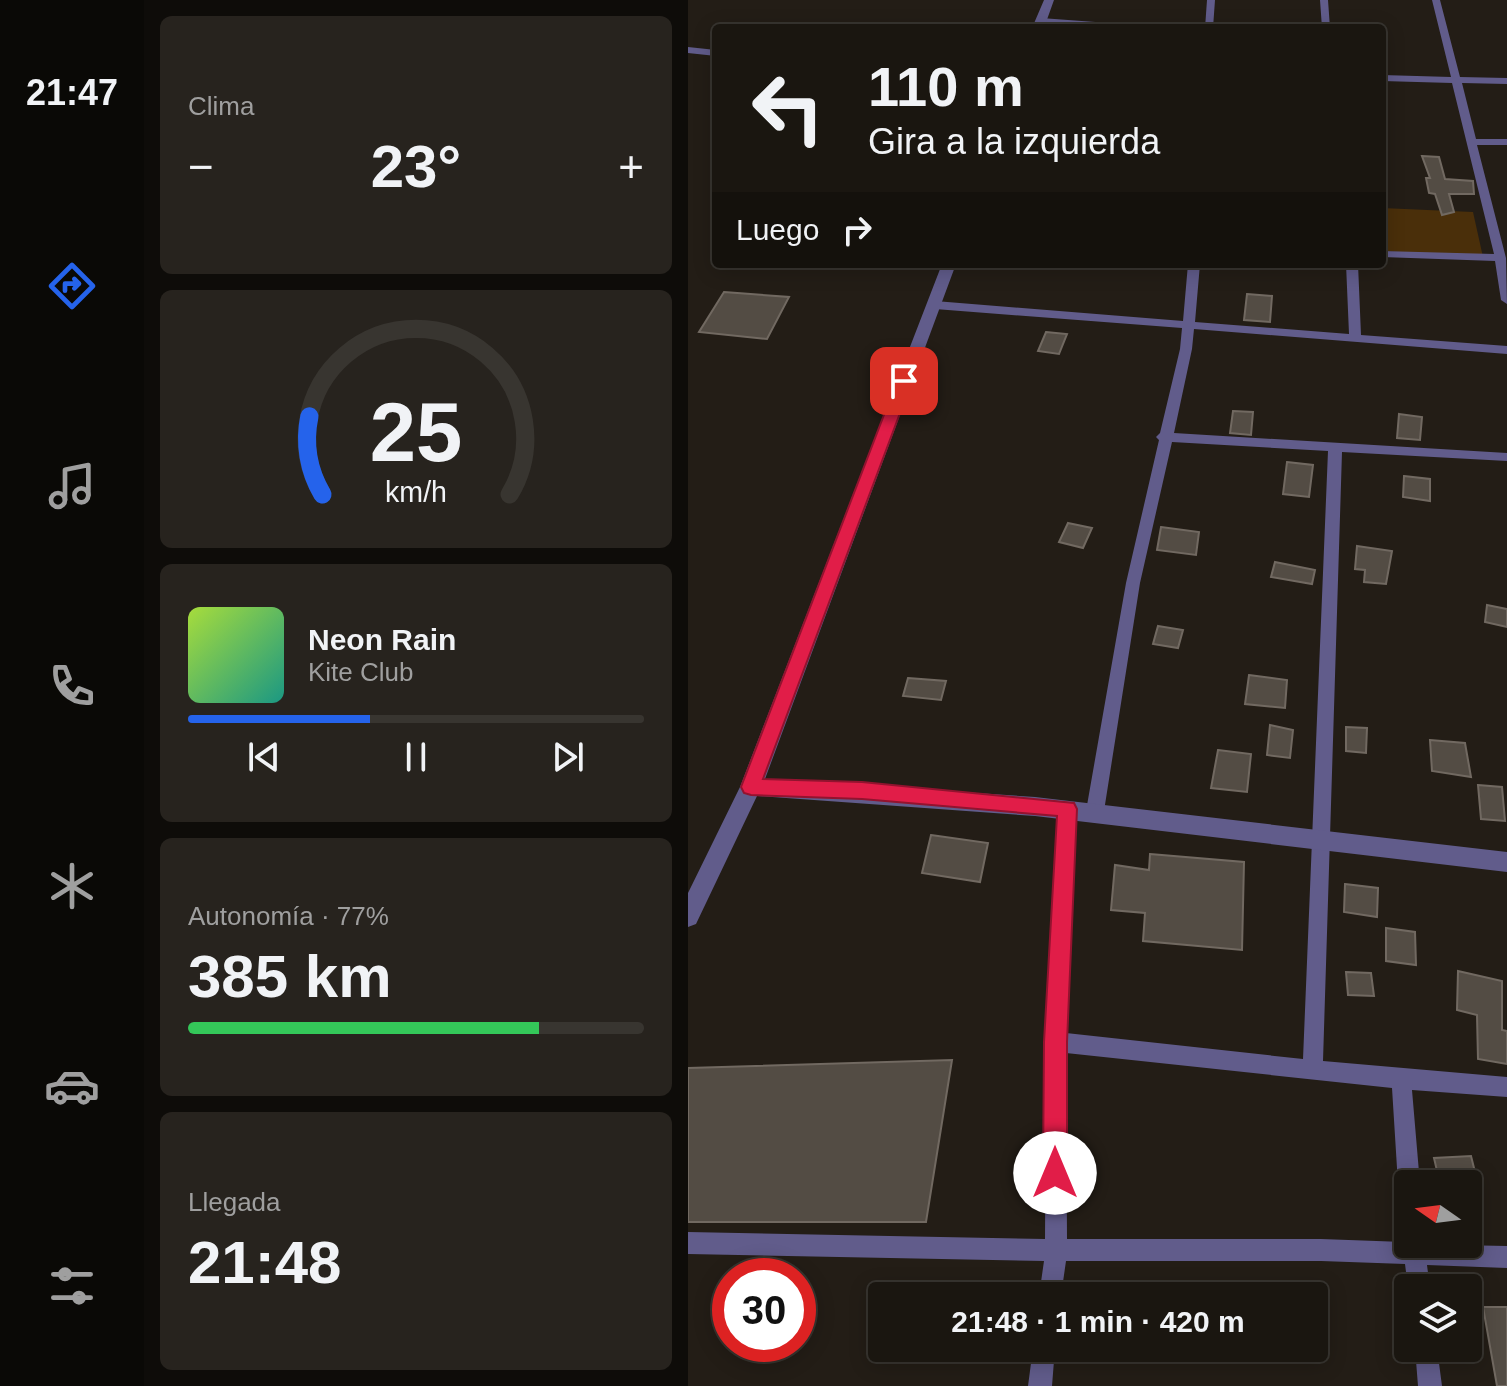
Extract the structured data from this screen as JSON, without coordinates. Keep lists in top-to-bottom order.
{
  "north": "left",
  "page": {
    "tabs": "21:47",
    "tile": [
      "Clima",
      ["Autonomía · 77%", "385 km"],
      ["Llegada", "21:48"]
    ],
    "turn": ["110 m", "Gira a la izquierda"],
    "heat": ["−", "23°", "+"],
    "then": "Luego",
    "song": ["Neon Rain", "Kite Club"],
    "limit": "30",
    "trip": "21:48 · 1 min · 420 m",
    "gauge": ["25", "km/h"]
  }
}
